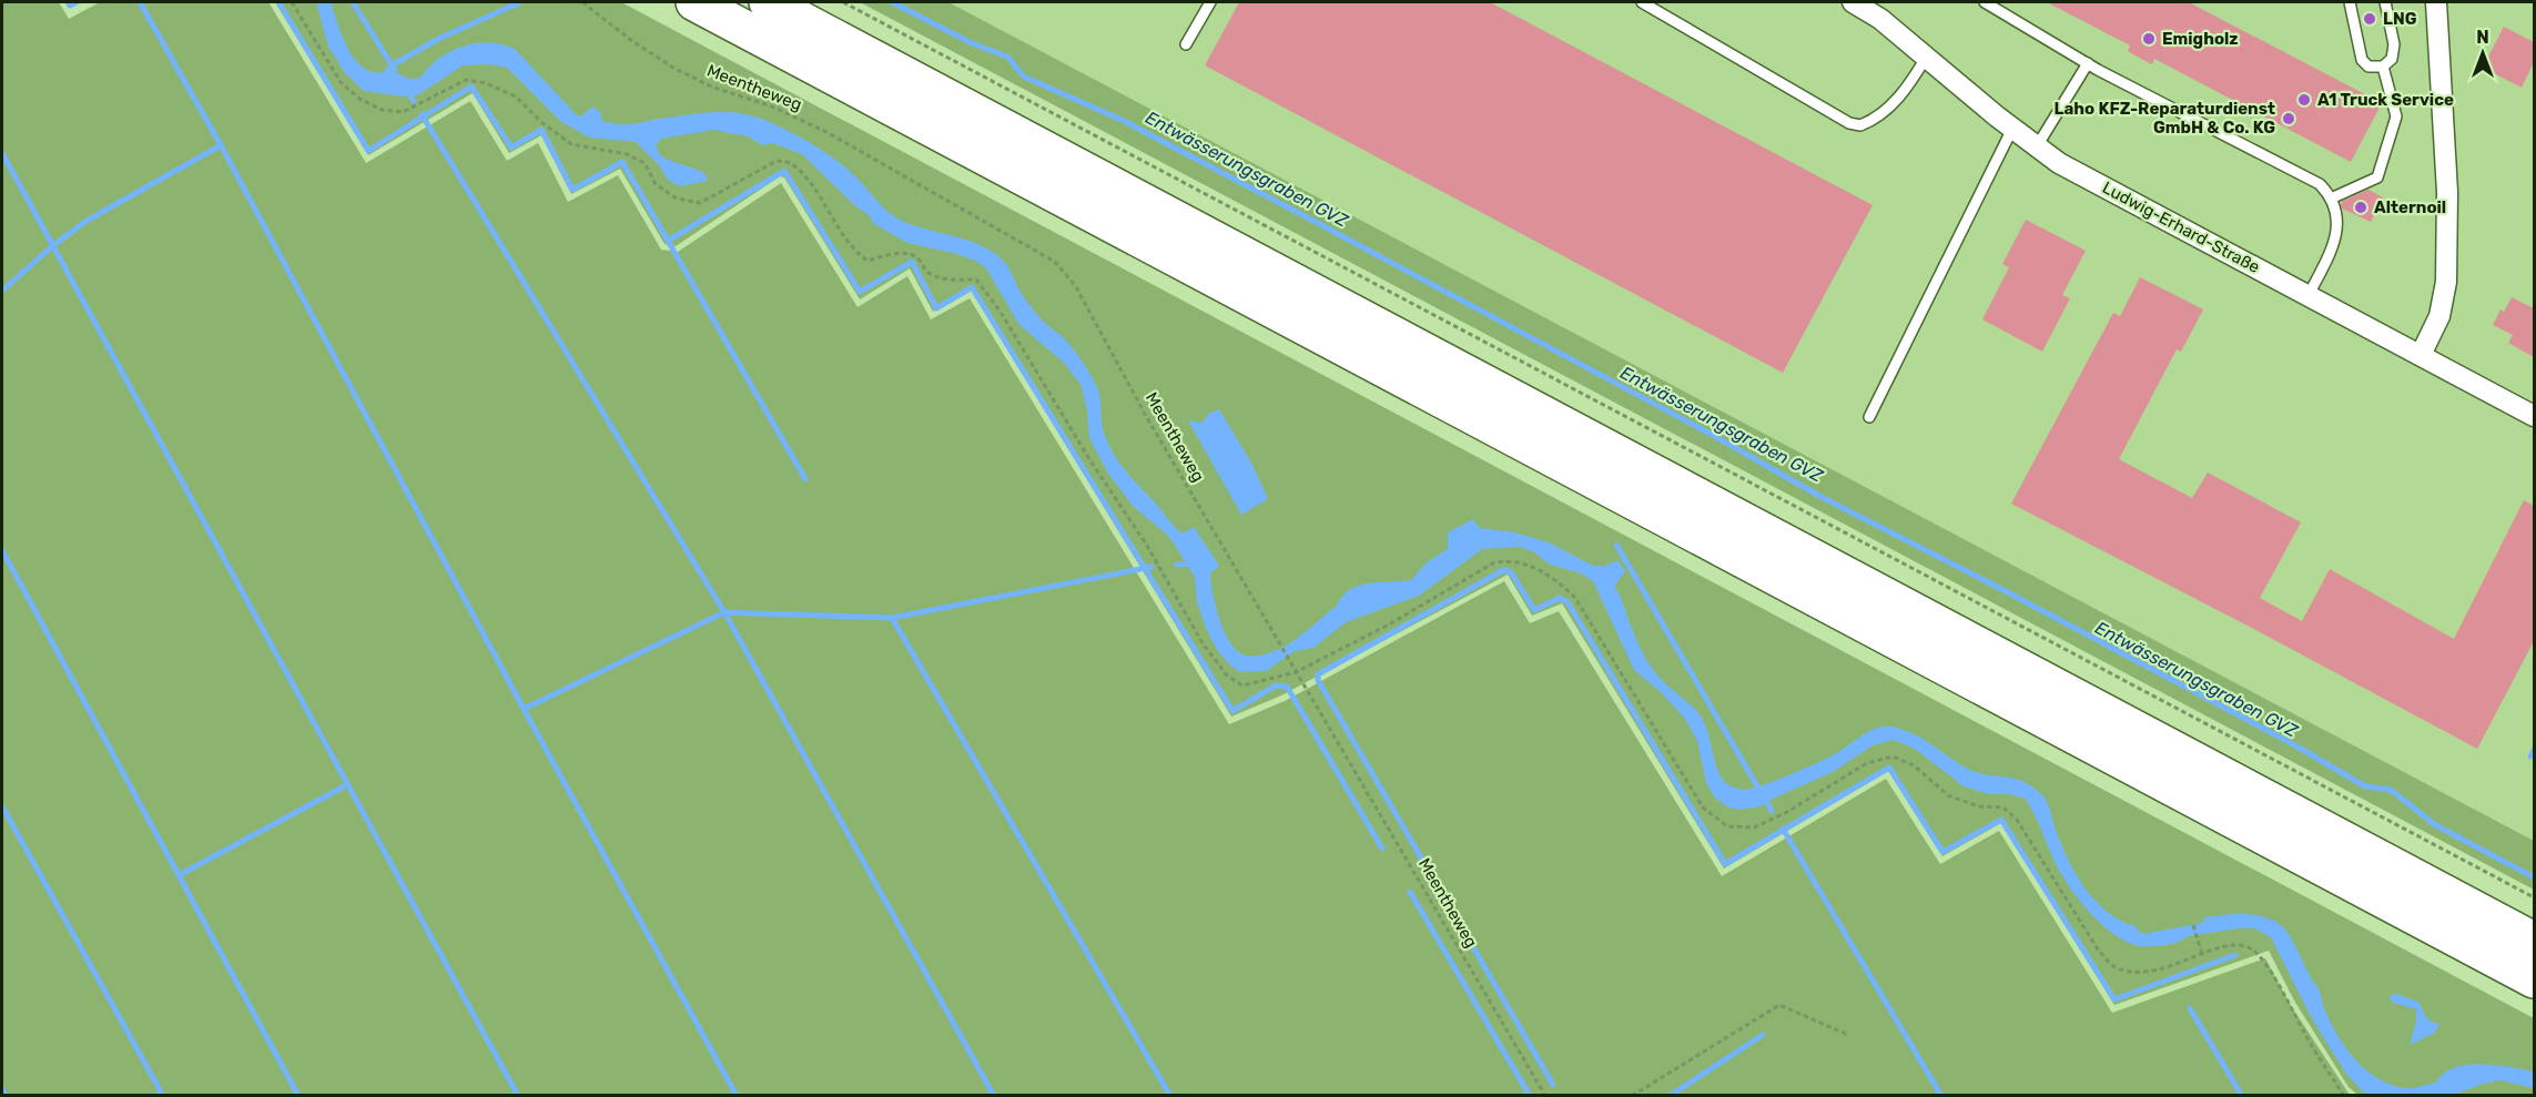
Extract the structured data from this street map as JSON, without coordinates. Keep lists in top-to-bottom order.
{
  "streets": {
    "street": ["Ludwig-Erhard-Straße"],
    "path": ["Meentheweg"]
  },
  "water": ["Entwässerungsgraben GVZ"],
  "places": [
    "LNG",
    "Emigholz",
    "A1 Truck Service",
    "Laho KFZ-Reparaturdienst GmbH & Co. KG",
    "Alternoil"
  ],
  "north": "top"
}
